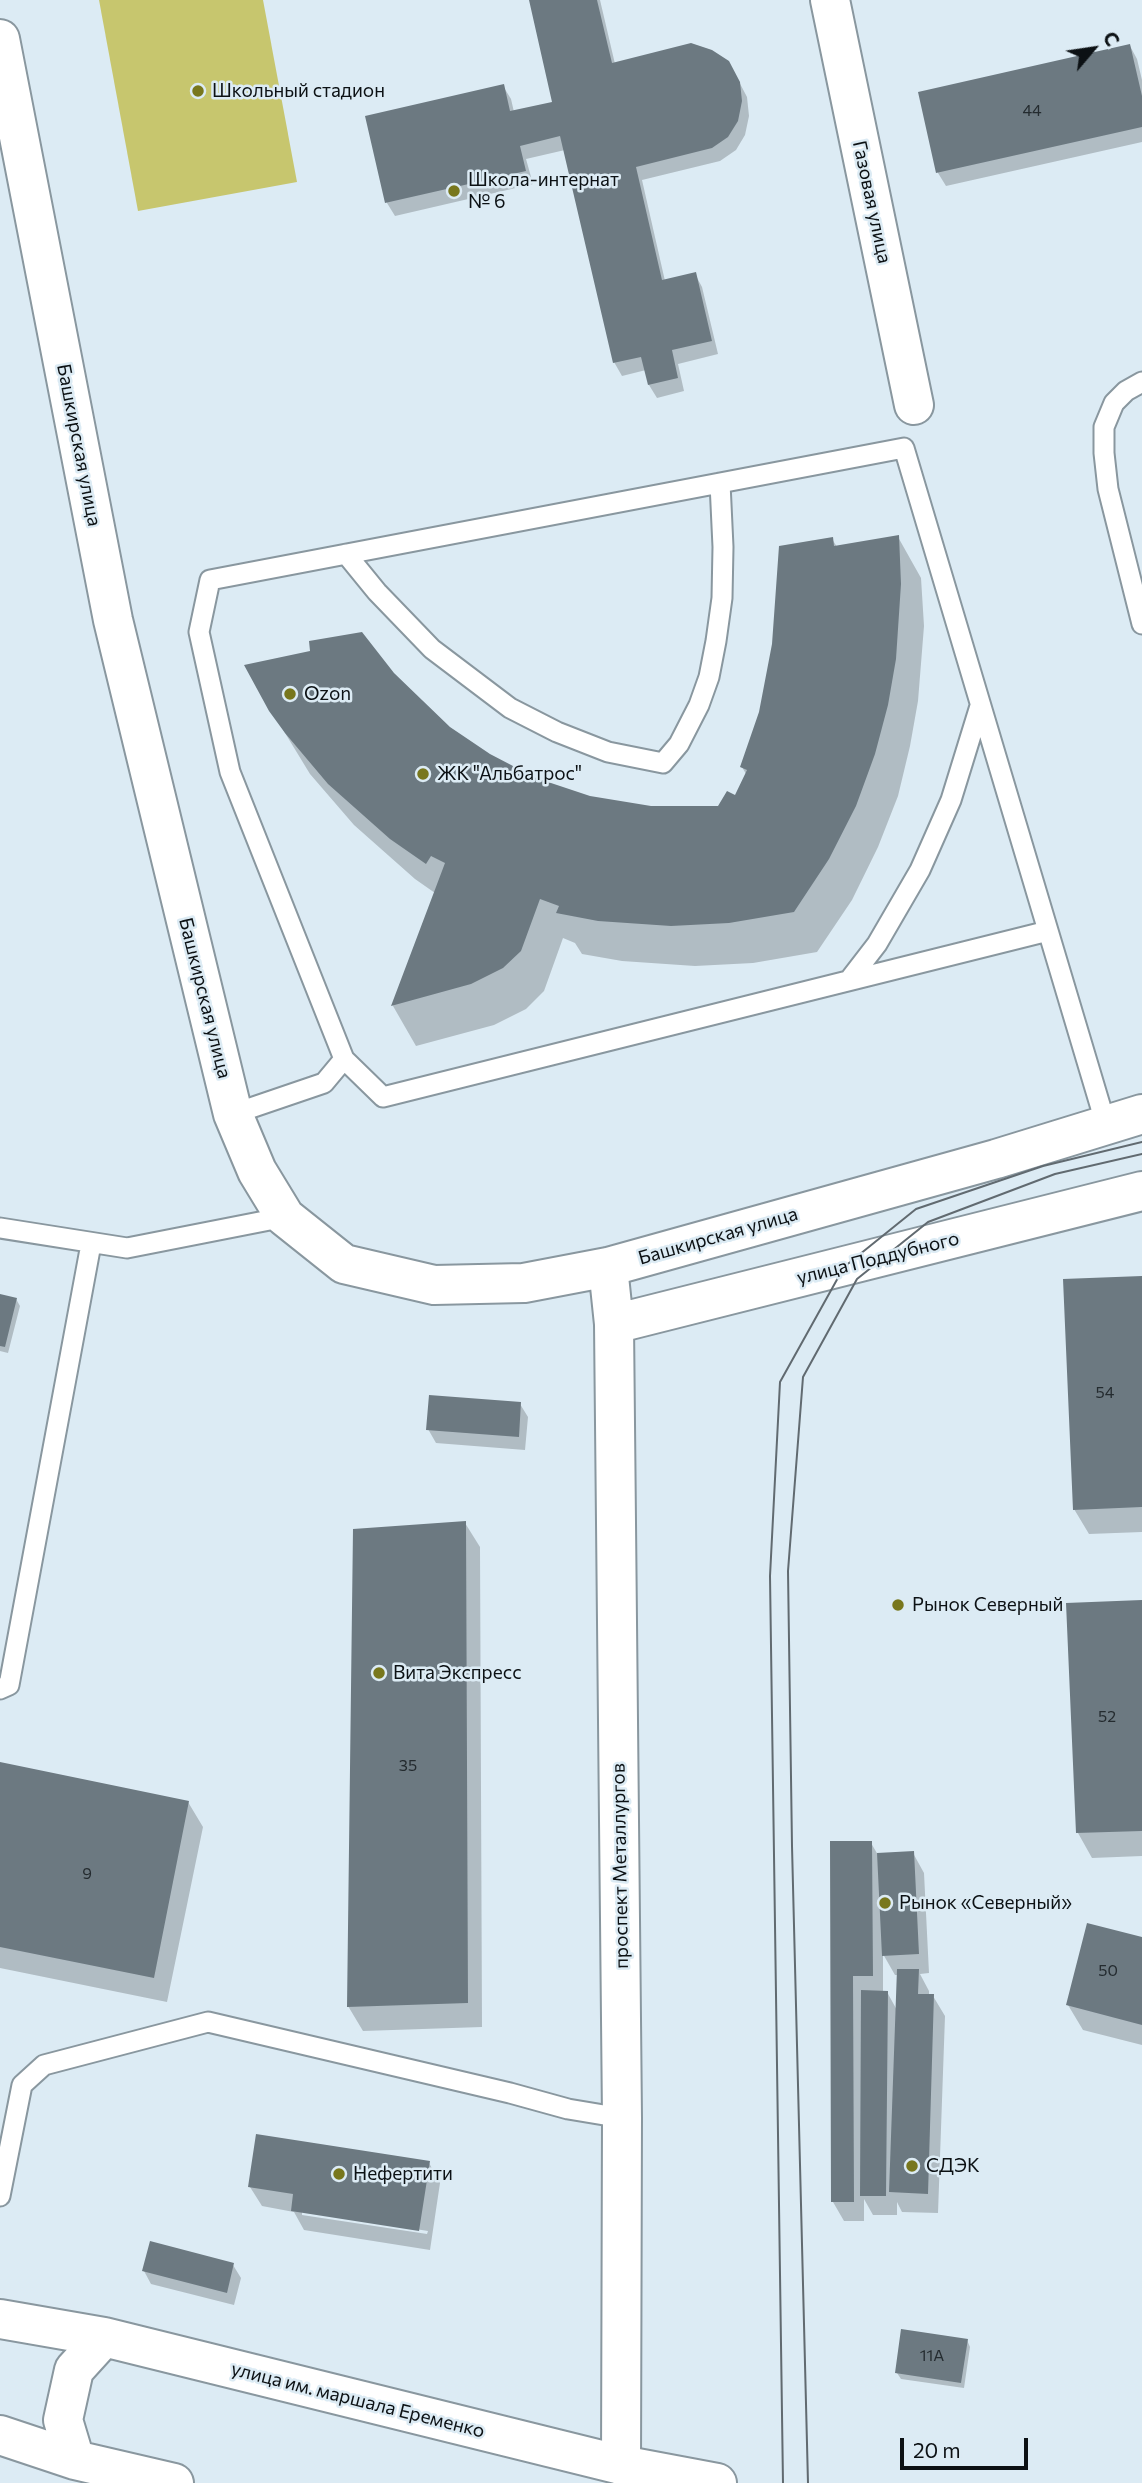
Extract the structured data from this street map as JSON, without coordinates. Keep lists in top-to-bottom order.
{
  "streets": {
    "main road": [
      "Газовая улица",
      "Башкирская улица",
      "улица Поддубного",
      "проспект Металлургов",
      "улица им. маршала Еременко"
    ]
  },
  "crossings": [
    ["Башкирская улица", "проспект Металлургов"],
    ["улица Поддубного", "проспект Металлургов"],
    ["проспект Металлургов", "улица им. маршала Еременко"]
  ],
  "places": [
    "Школьный стадион",
    "Школа-интернат № 6",
    "Ozon",
    "ЖК \"Альбатрос\"",
    "Рынок Северный",
    "Вита Экспресс",
    "Рынок «Северный»",
    "СДЭК",
    "Нефертити"
  ],
  "house_numbers": [
    "44",
    "54",
    "52",
    "35",
    "9",
    "50",
    "11А"
  ],
  "scale_bar": "20 m",
  "north": "top right"
}
